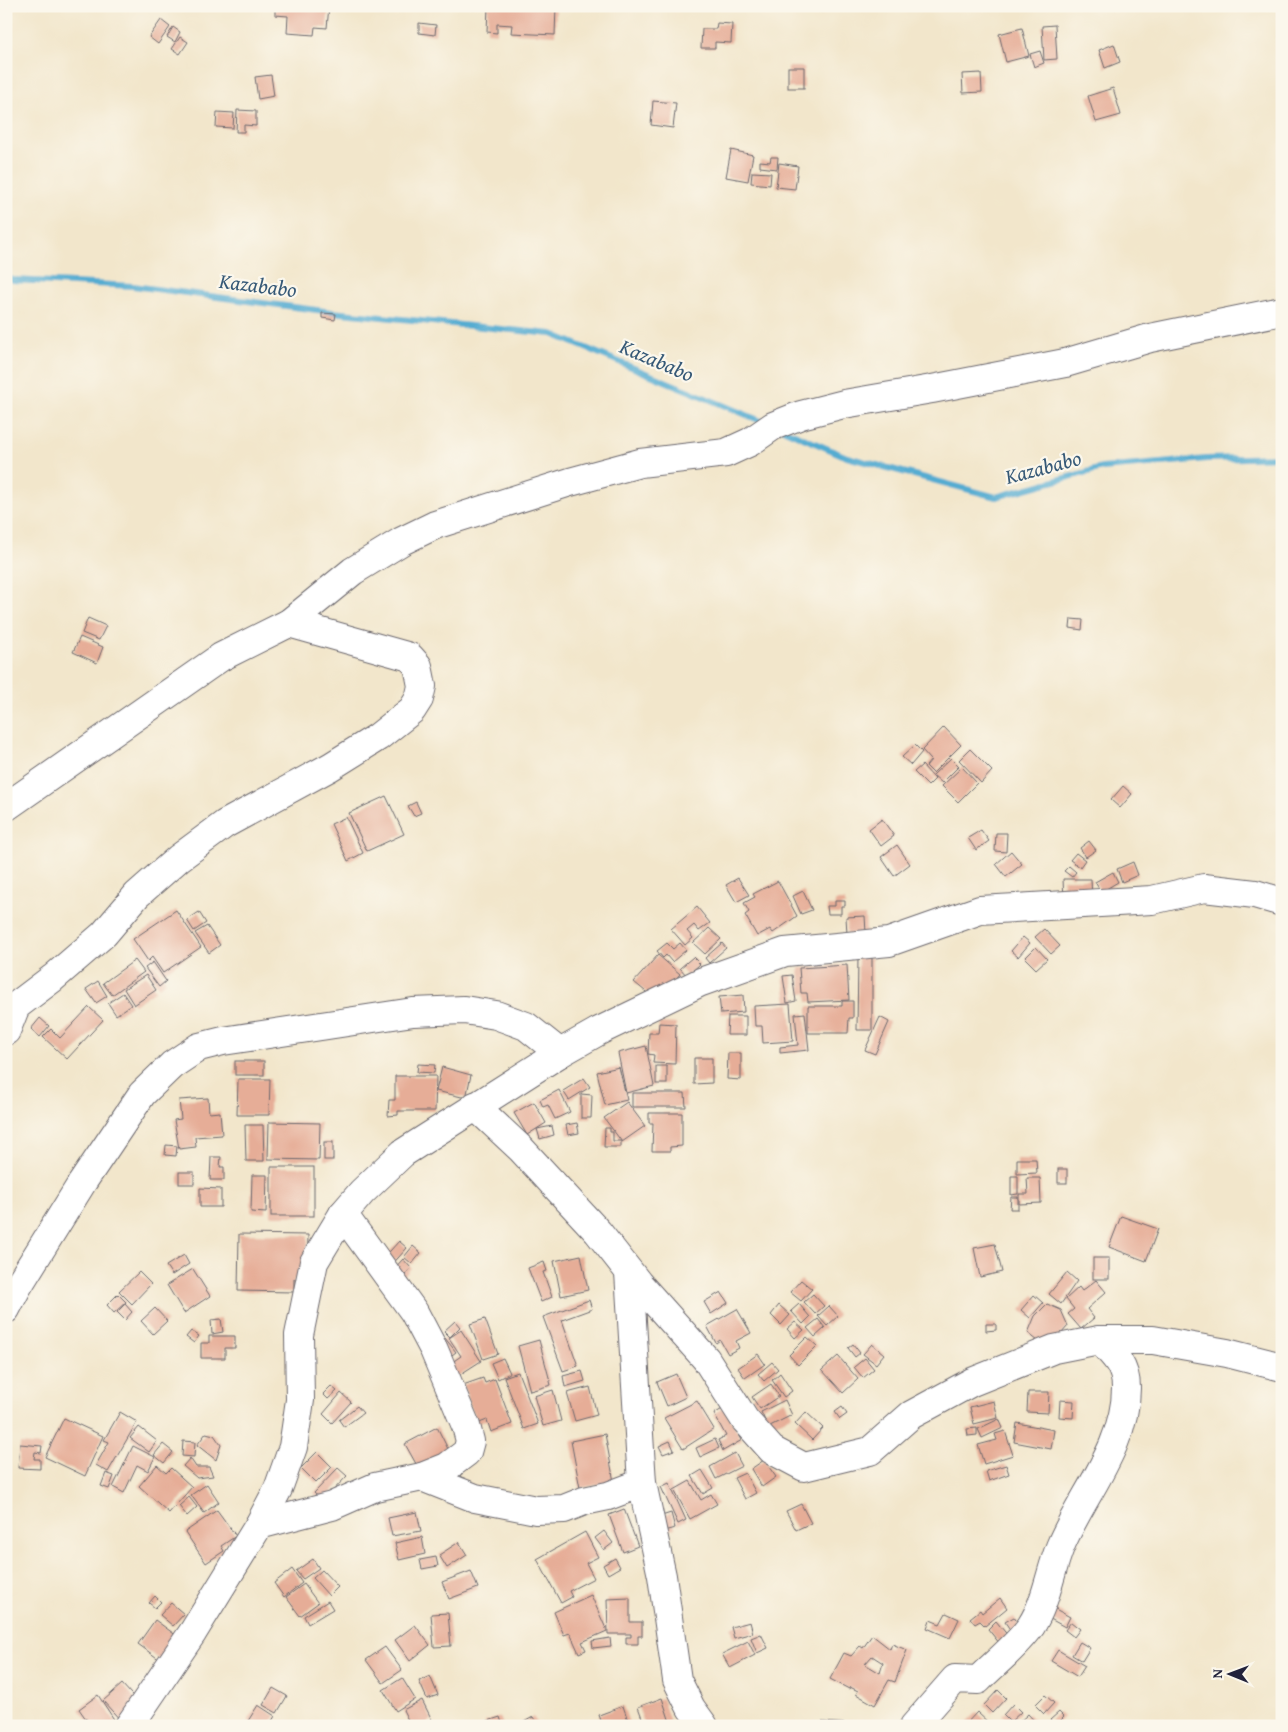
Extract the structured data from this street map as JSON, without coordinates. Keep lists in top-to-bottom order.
{
  "water": ["Kazababo"],
  "north": "left"
}
